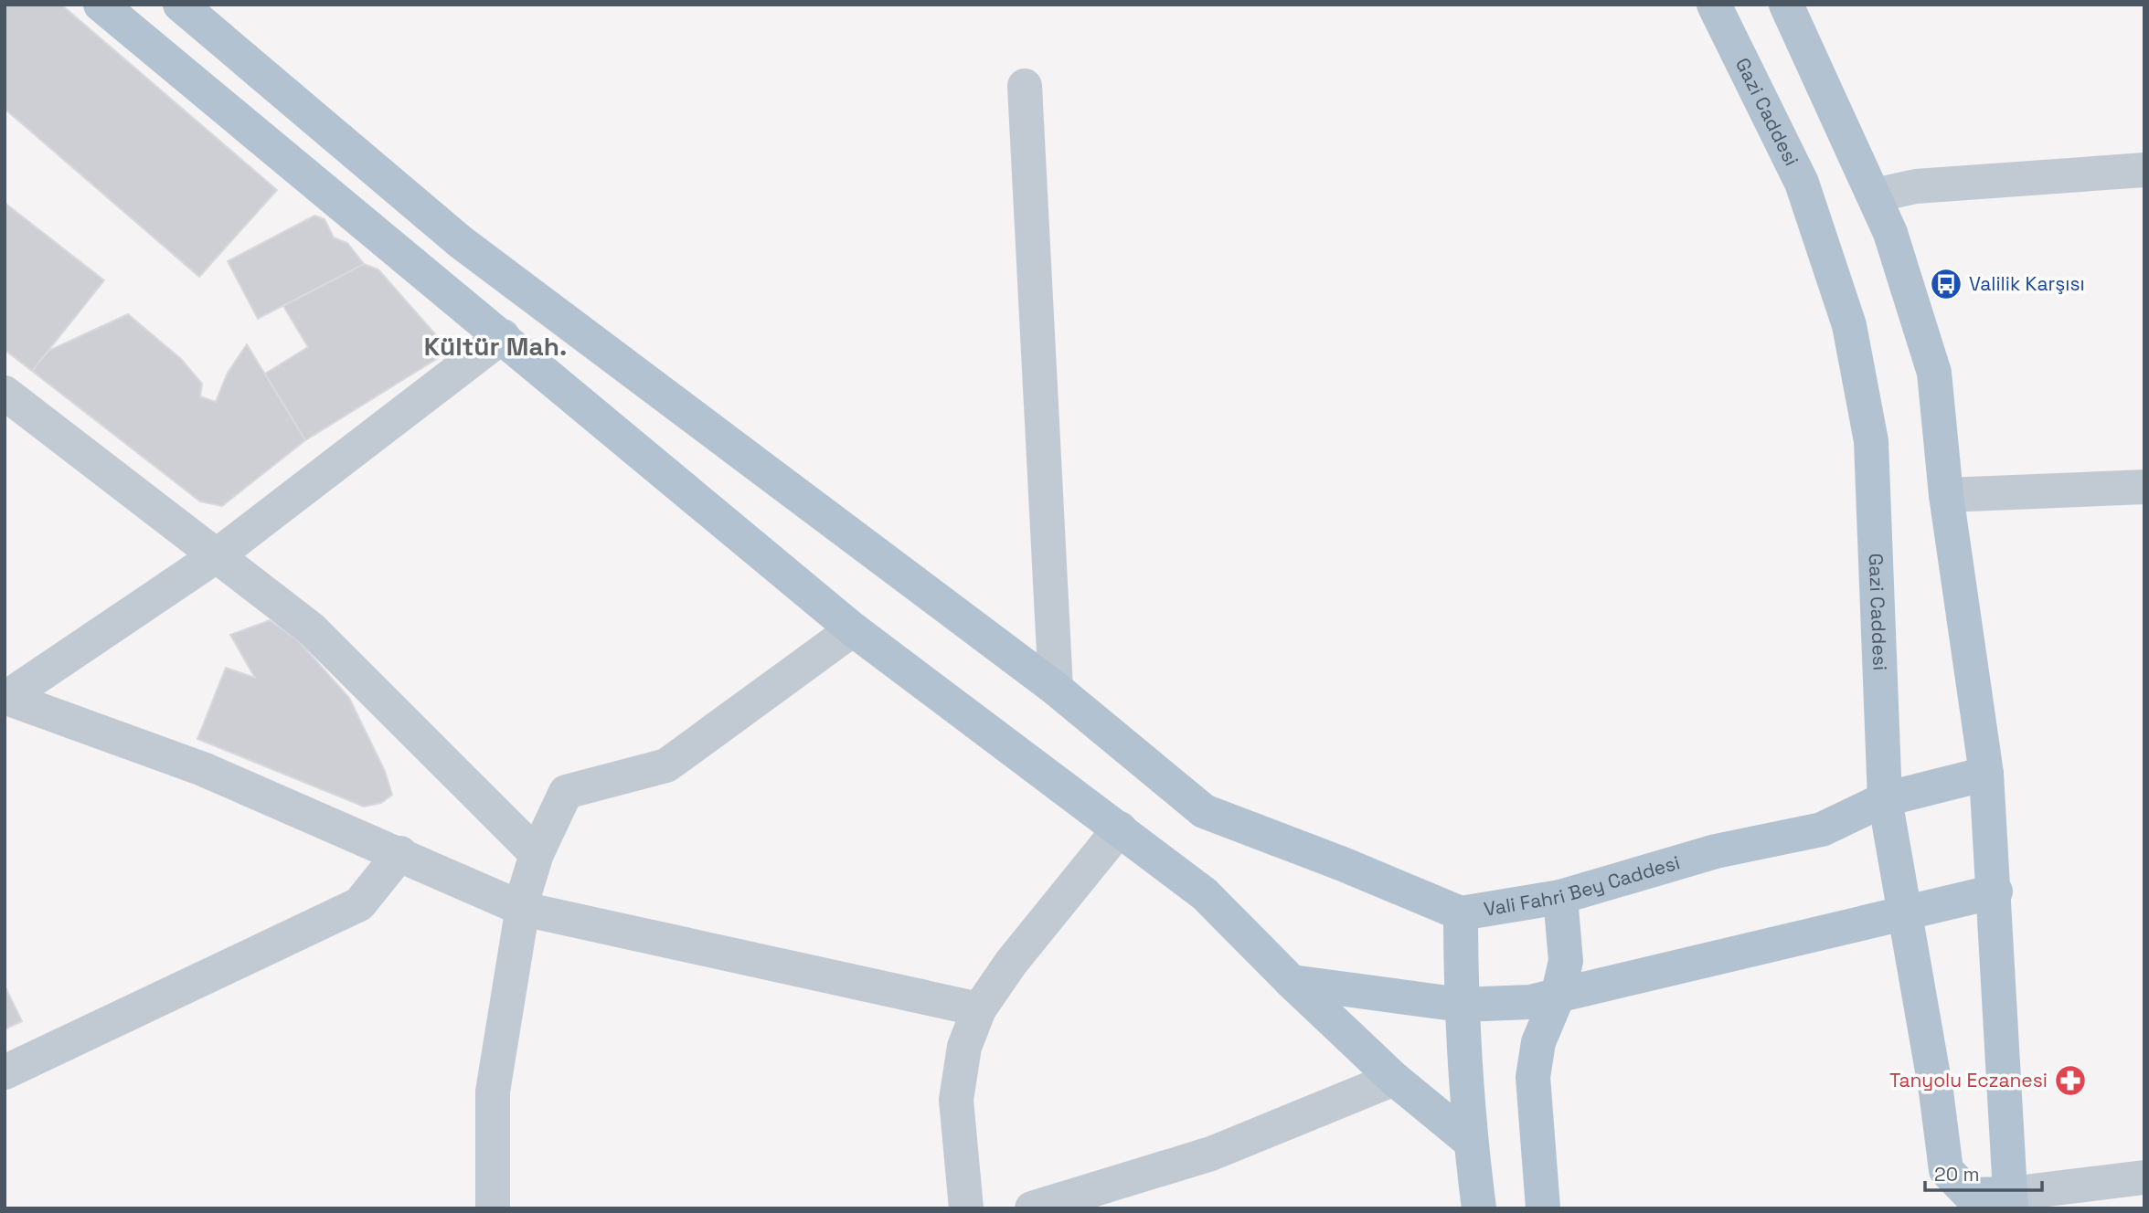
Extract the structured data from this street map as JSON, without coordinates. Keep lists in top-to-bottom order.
{
  "streets": {
    "main road": ["Gazi Caddesi", "Vali Fahri Bey Caddesi"]
  },
  "crossings": [
    ["Gazi Caddesi", "Vali Fahri Bey Caddesi"]
  ],
  "districts": ["Kültür Mah."],
  "places": {
    "bus stop": ["Valilik Karşısı"],
    "pharmacy": ["Tanyolu Eczanesi"]
  },
  "scale_bar": "20 m"
}
